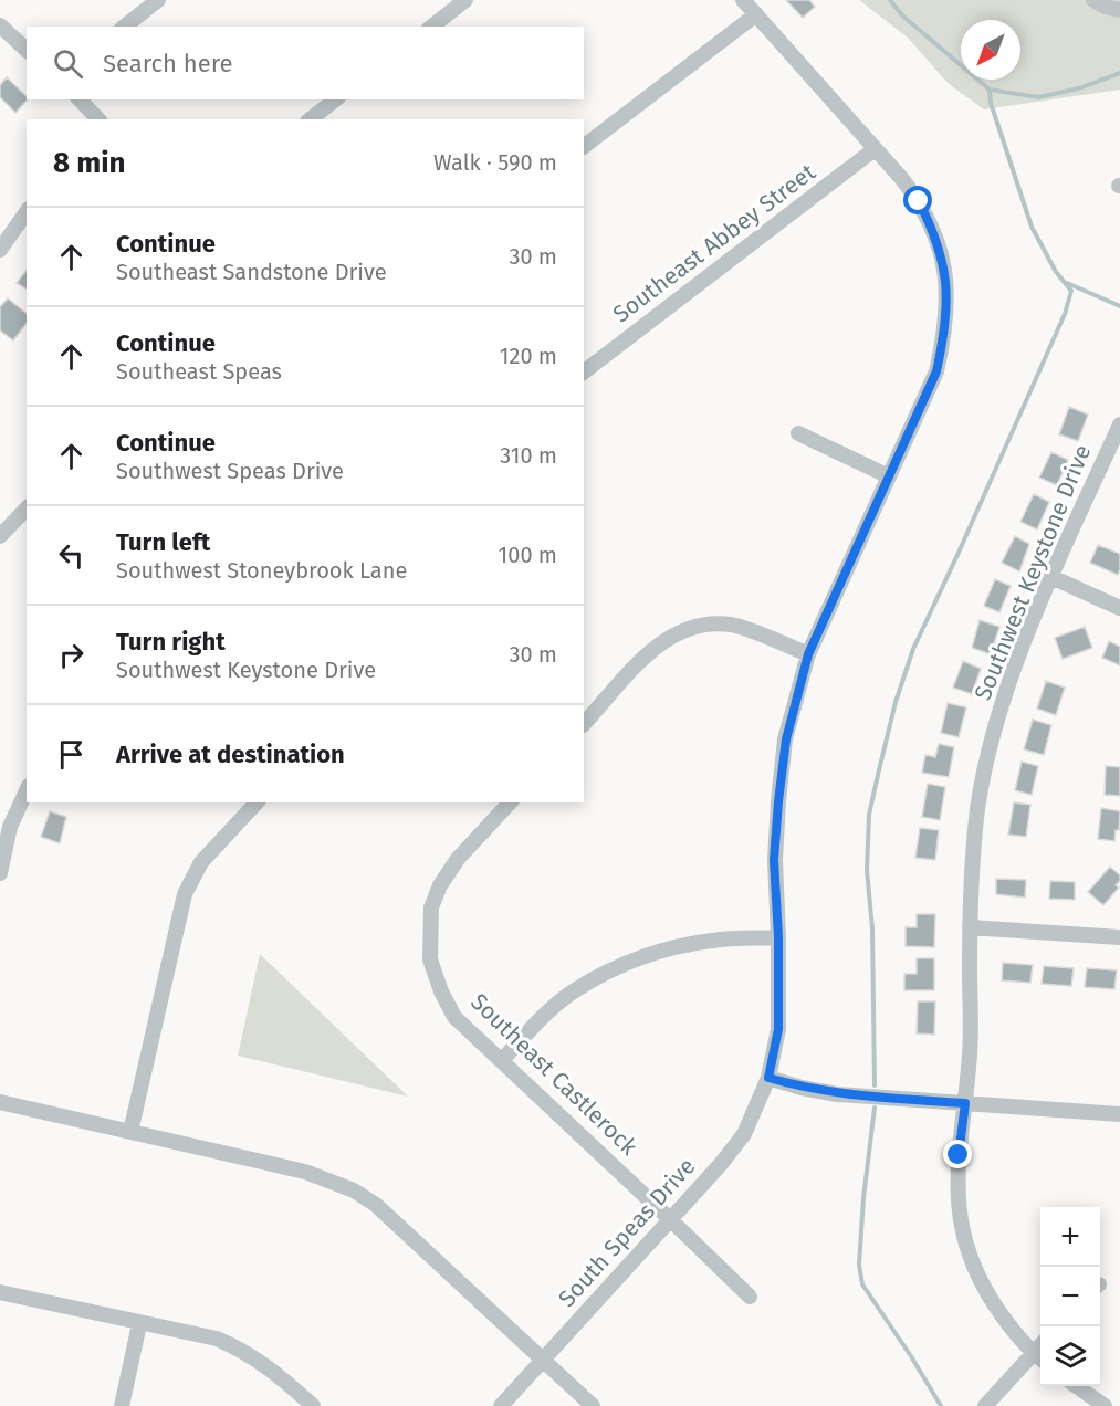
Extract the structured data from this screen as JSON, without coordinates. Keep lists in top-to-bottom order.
{
  "streets": {
    "street": [
      "Southeast Abbey Street",
      "Southwest Keystone Drive",
      "Southeast Castlerock",
      "South Speas Drive"
    ]
  },
  "crossings": [
    ["Southeast Abbey Street", "South Speas Drive"],
    ["Southeast Castlerock", "South Speas Drive"]
  ],
  "north": "bottom left",
  "page": {
    "search": "Search here",
    "heading": ["8 min", "Walk · 590 m"],
    "list": [
      ["Continue", "Southeast Sandstone Drive", "30 m"],
      ["Continue", "Southeast Speas", "120 m"],
      ["Continue", "Southwest Speas Drive", "310 m"],
      ["Turn left", "Southwest Stoneybrook Lane", "100 m"],
      ["Turn right", "Southwest Keystone Drive", "30 m"],
      "Arrive at destination"
    ],
    "map_buttons": ["+", "−"]
  }
}
